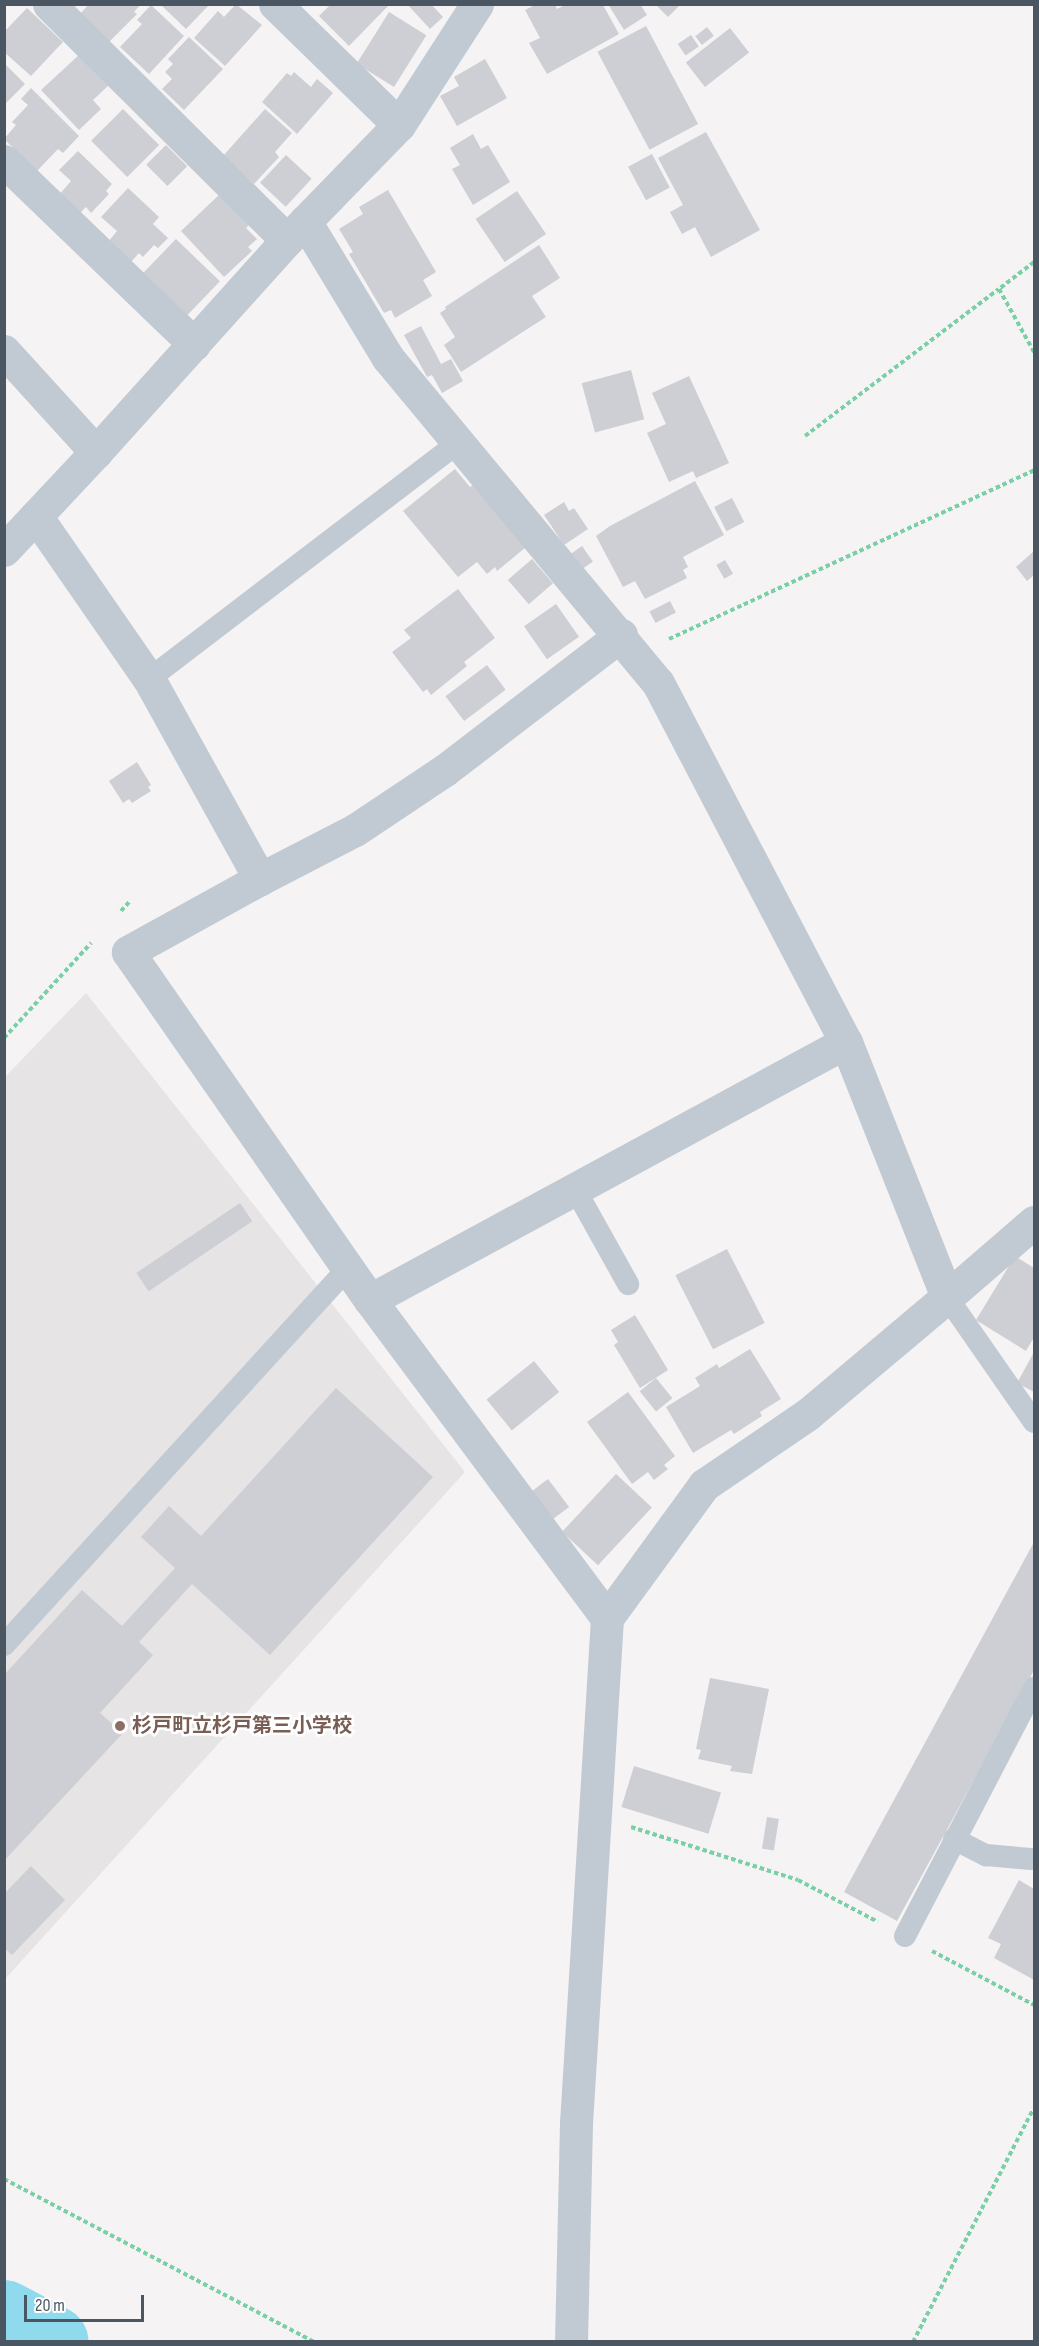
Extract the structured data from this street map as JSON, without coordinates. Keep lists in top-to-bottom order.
{
  "places": ["杉戸町立杉戸第三小学校"],
  "scale_bar": "20 m"
}
